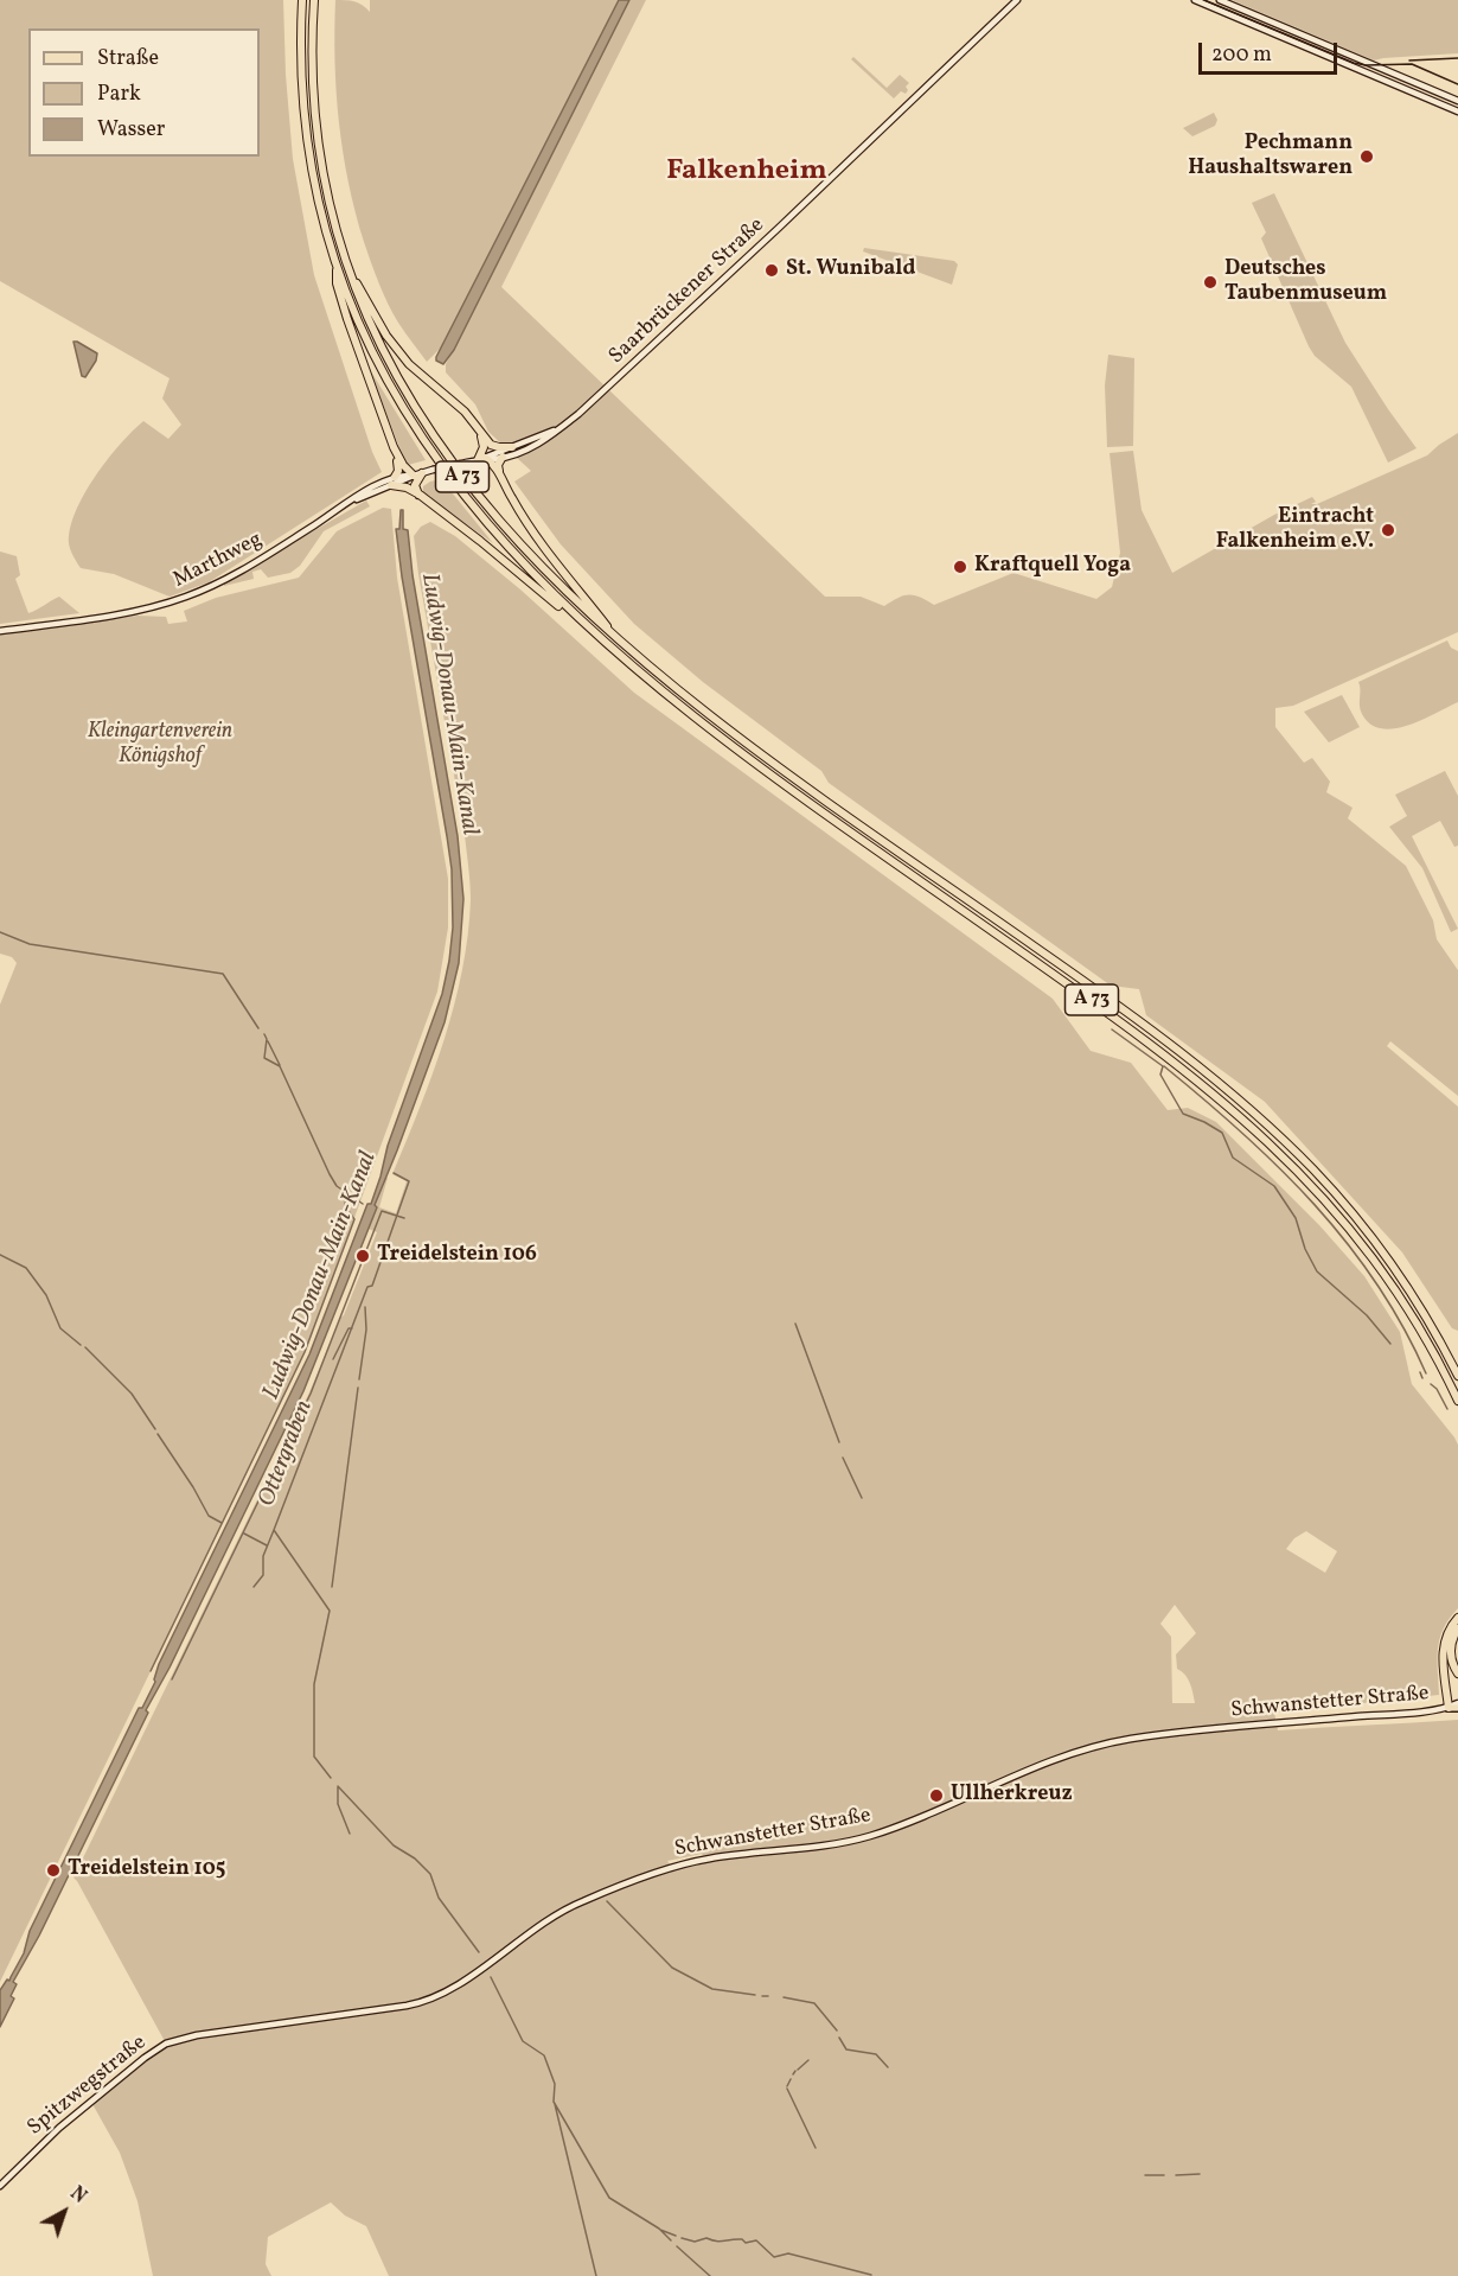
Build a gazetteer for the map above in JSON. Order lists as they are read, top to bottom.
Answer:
{
  "streets": {
    "highway": ["A 73"],
    "main road": [
      "Saarbrückener Straße",
      "Marthweg",
      "Schwanstetter Straße",
      "Spitzwegstraße"
    ]
  },
  "crossings": [
    ["Saarbrückener Straße", "A 73"],
    ["Saarbrückener Straße", "Marthweg"],
    ["A 73", "Marthweg"],
    ["Schwanstetter Straße", "Spitzwegstraße"]
  ],
  "districts": ["Falkenheim"],
  "water": ["Ludwig-Donau-Main-Kanal", "Ottergraben"],
  "parks": ["Kleingartenverein Königshof"],
  "places": [
    "Pechmann Haushaltswaren",
    "St. Wunibald",
    "Deutsches Taubenmuseum",
    "Eintracht Falkenheim e.V.",
    "Kraftquell Yoga",
    "Treidelstein 106",
    "Ullherkreuz",
    "Treidelstein 105"
  ],
  "legend": ["Straße", "Park", "Wasser"],
  "scale_bar": "200 m",
  "north": "top right"
}
